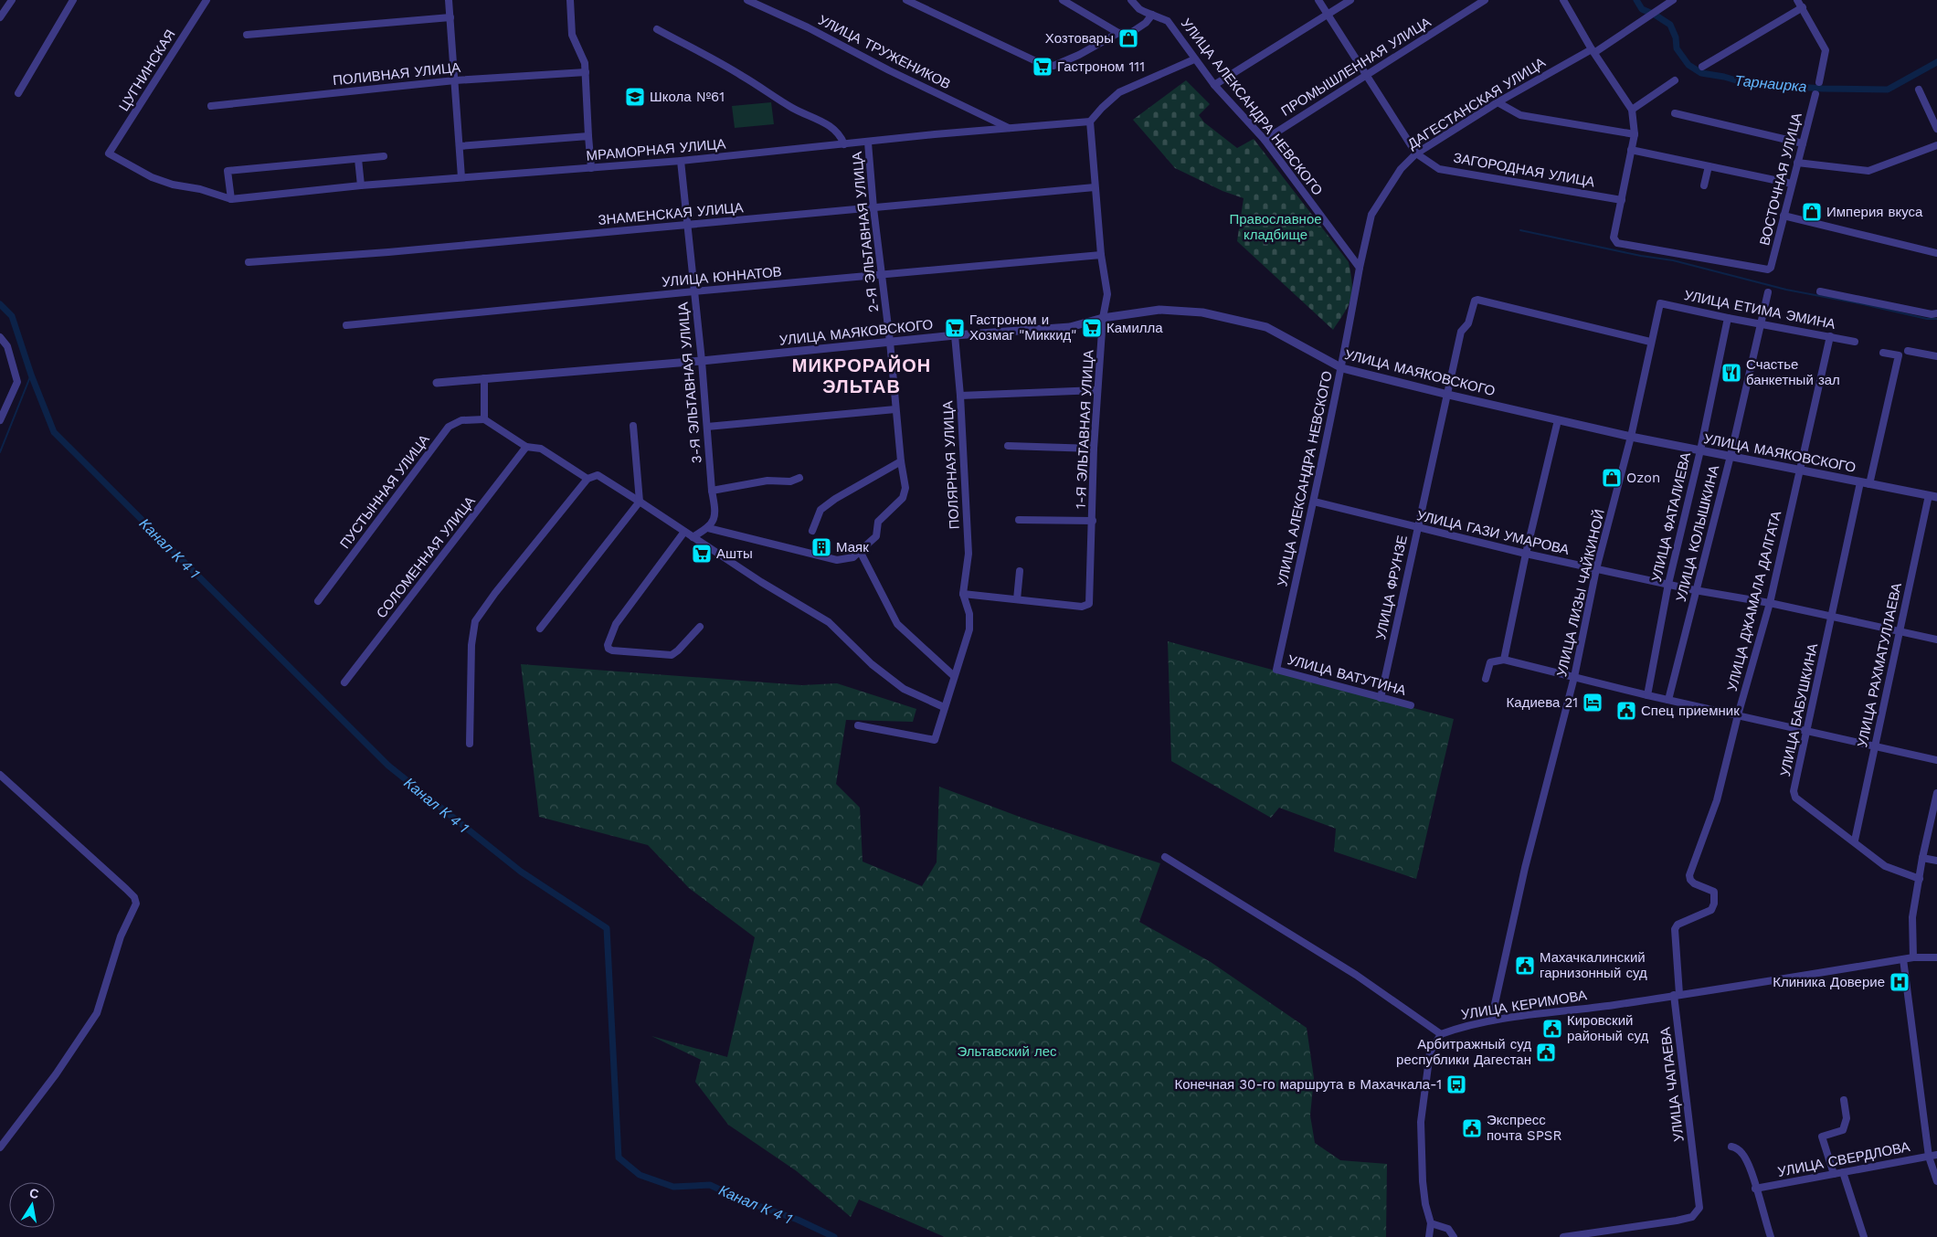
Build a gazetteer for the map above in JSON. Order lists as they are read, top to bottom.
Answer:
{
  "streets": {
    "street": [
      "УЛИЦА ТРУЖЕНИКОВ",
      "ПРОМЫШЛЕННАЯ УЛИЦА",
      "ЦУГНИНСКАЯ",
      "ПОЛИВНАЯ УЛИЦА",
      "ДАГЕСТАНСКАЯ УЛИЦА",
      "УЛИЦА АЛЕКСАНДРА НЕВСКОГО",
      "МРАМОРНАЯ УЛИЦА",
      "ЗАГОРОДНАЯ УЛИЦА",
      "ВОСТОЧНАЯ УЛИЦА",
      "ЗНАМЕНСКАЯ УЛИЦА",
      "2-Я ЭЛЬТАВНАЯ УЛИЦА",
      "УЛИЦА ЮННАТОВ",
      "УЛИЦА ЕТИМА ЭМИНА",
      "УЛИЦА МАЯКОВСКОГО",
      "3-Я ЭЛЬТАВНАЯ УЛИЦА",
      "1-Я ЭЛЬТАВНАЯ УЛИЦА",
      "ПОЛЯРНАЯ УЛИЦА",
      "ПУСТЫННАЯ УЛИЦА",
      "УЛИЦА ФАТАЛИЕВА",
      "УЛИЦА ГАЗИ УМАРОВА",
      "УЛИЦА КОЛЫШКИНА",
      "СОЛОМЕННАЯ УЛИЦА",
      "УЛИЦА ФРУНЗЕ",
      "УЛИЦА ЛИЗЫ ЧАЙКИНОЙ",
      "УЛИЦА ДЖАМАЛА ДАЛГАТА",
      "УЛИЦА РАХМАТУЛЛАЕВА",
      "УЛИЦА ВАТУТИНА",
      "УЛИЦА БАБУШКИНА",
      "УЛИЦА КЕРИМОВА",
      "УЛИЦА ЧАПАЕВА",
      "УЛИЦА СВЕРДЛОВА"
    ]
  },
  "crossings": [
    ["УЛИЦА ТРУЖЕНИКОВ", "МРАМОРНАЯ УЛИЦА"],
    ["ПРОМЫШЛЕННАЯ УЛИЦА", "УЛИЦА АЛЕКСАНДРА НЕВСКОГО"],
    ["ПРОМЫШЛЕННАЯ УЛИЦА", "ЗАГОРОДНАЯ УЛИЦА"],
    ["ЦУГНИНСКАЯ", "МРАМОРНАЯ УЛИЦА"],
    ["ДАГЕСТАНСКАЯ УЛИЦА", "УЛИЦА АЛЕКСАНДРА НЕВСКОГО"],
    ["ДАГЕСТАНСКАЯ УЛИЦА", "ЗАГОРОДНАЯ УЛИЦА"],
    ["УЛИЦА АЛЕКСАНДРА НЕВСКОГО", "УЛИЦА МАЯКОВСКОГО"],
    ["УЛИЦА АЛЕКСАНДРА НЕВСКОГО", "УЛИЦА ГАЗИ УМАРОВА"],
    ["УЛИЦА АЛЕКСАНДРА НЕВСКОГО", "УЛИЦА ВАТУТИНА"],
    ["МРАМОРНАЯ УЛИЦА", "2-Я ЭЛЬТАВНАЯ УЛИЦА"],
    ["МРАМОРНАЯ УЛИЦА", "3-Я ЭЛЬТАВНАЯ УЛИЦА"],
    ["МРАМОРНАЯ УЛИЦА", "1-Я ЭЛЬТАВНАЯ УЛИЦА"],
    ["ЗАГОРОДНАЯ УЛИЦА", "ВОСТОЧНАЯ УЛИЦА"],
    ["ЗНАМЕНСКАЯ УЛИЦА", "2-Я ЭЛЬТАВНАЯ УЛИЦА"],
    ["ЗНАМЕНСКАЯ УЛИЦА", "3-Я ЭЛЬТАВНАЯ УЛИЦА"],
    ["ЗНАМЕНСКАЯ УЛИЦА", "1-Я ЭЛЬТАВНАЯ УЛИЦА"],
    ["2-Я ЭЛЬТАВНАЯ УЛИЦА", "УЛИЦА ЮННАТОВ"],
    ["2-Я ЭЛЬТАВНАЯ УЛИЦА", "УЛИЦА МАЯКОВСКОГО"],
    ["УЛИЦА ЮННАТОВ", "3-Я ЭЛЬТАВНАЯ УЛИЦА"],
    ["УЛИЦА ЮННАТОВ", "1-Я ЭЛЬТАВНАЯ УЛИЦА"],
    ["УЛИЦА ЕТИМА ЭМИНА", "УЛИЦА ФАТАЛИЕВА"],
    ["УЛИЦА ЕТИМА ЭМИНА", "УЛИЦА КОЛЫШКИНА"],
    ["УЛИЦА ЕТИМА ЭМИНА", "УЛИЦА ЛИЗЫ ЧАЙКИНОЙ"],
    ["УЛИЦА ЕТИМА ЭМИНА", "УЛИЦА ДЖАМАЛА ДАЛГАТА"],
    ["УЛИЦА МАЯКОВСКОГО", "3-Я ЭЛЬТАВНАЯ УЛИЦА"],
    ["УЛИЦА МАЯКОВСКОГО", "1-Я ЭЛЬТАВНАЯ УЛИЦА"],
    ["УЛИЦА МАЯКОВСКОГО", "ПОЛЯРНАЯ УЛИЦА"],
    ["УЛИЦА МАЯКОВСКОГО", "УЛИЦА ФАТАЛИЕВА"],
    ["УЛИЦА МАЯКОВСКОГО", "УЛИЦА КОЛЫШКИНА"],
    ["УЛИЦА МАЯКОВСКОГО", "УЛИЦА ФРУНЗЕ"],
    ["УЛИЦА МАЯКОВСКОГО", "УЛИЦА ЛИЗЫ ЧАЙКИНОЙ"],
    ["УЛИЦА МАЯКОВСКОГО", "УЛИЦА ДЖАМАЛА ДАЛГАТА"],
    ["УЛИЦА МАЯКОВСКОГО", "УЛИЦА РАХМАТУЛЛАЕВА"],
    ["УЛИЦА МАЯКОВСКОГО", "УЛИЦА БАБУШКИНА"],
    ["УЛИЦА ФАТАЛИЕВА", "УЛИЦА ГАЗИ УМАРОВА"],
    ["УЛИЦА ГАЗИ УМАРОВА", "УЛИЦА КОЛЫШКИНА"],
    ["УЛИЦА ГАЗИ УМАРОВА", "УЛИЦА ФРУНЗЕ"],
    ["УЛИЦА ГАЗИ УМАРОВА", "УЛИЦА ЛИЗЫ ЧАЙКИНОЙ"],
    ["УЛИЦА ГАЗИ УМАРОВА", "УЛИЦА ДЖАМАЛА ДАЛГАТА"],
    ["УЛИЦА ГАЗИ УМАРОВА", "УЛИЦА РАХМАТУЛЛАЕВА"],
    ["УЛИЦА ГАЗИ УМАРОВА", "УЛИЦА БАБУШКИНА"],
    ["УЛИЦА ФРУНЗЕ", "УЛИЦА ЛИЗЫ ЧАЙКИНОЙ"],
    ["УЛИЦА ФРУНЗЕ", "УЛИЦА ВАТУТИНА"],
    ["УЛИЦА ЛИЗЫ ЧАЙКИНОЙ", "УЛИЦА КЕРИМОВА"],
    ["УЛИЦА ДЖАМАЛА ДАЛГАТА", "УЛИЦА КЕРИМОВА"],
    ["УЛИЦА ДЖАМАЛА ДАЛГАТА", "УЛИЦА ЧАПАЕВА"],
    ["УЛИЦА РАХМАТУЛЛАЕВА", "УЛИЦА БАБУШКИНА"],
    ["УЛИЦА КЕРИМОВА", "УЛИЦА ЧАПАЕВА"]
  ],
  "districts": ["МИКРОРАЙОН ЭЛЬТАВ"],
  "water": ["Тарнаирка", "Канал К 4 1"],
  "parks": ["Православное кладбище", "Эльтавский лес"],
  "places": {
    "shop": ["Хозтовары", "Империя вкуса", "Ozon"],
    "supermarket": [
      "Гастроном 111",
      "Гастроном и Хозмаг \"Миккид\"",
      "Камилла",
      "Ашты"
    ],
    "school or university": ["Школа №61"],
    "restaurant": ["Счастье банкетный зал"],
    "building": ["Маяк"],
    "hotel": ["Кадиева 21"],
    "public building": [
      "Спец приемник",
      "Махачкалинский гарнизонный суд",
      "Кировский районый суд",
      "Арбитражный суд республики Дагестан",
      "Экспресс почта SPSR"
    ],
    "hospital": ["Клиника Доверие"],
    "bus stop": ["Конечная 30-го маршрута в Махачкала-1"]
  },
  "north": "top"
}
